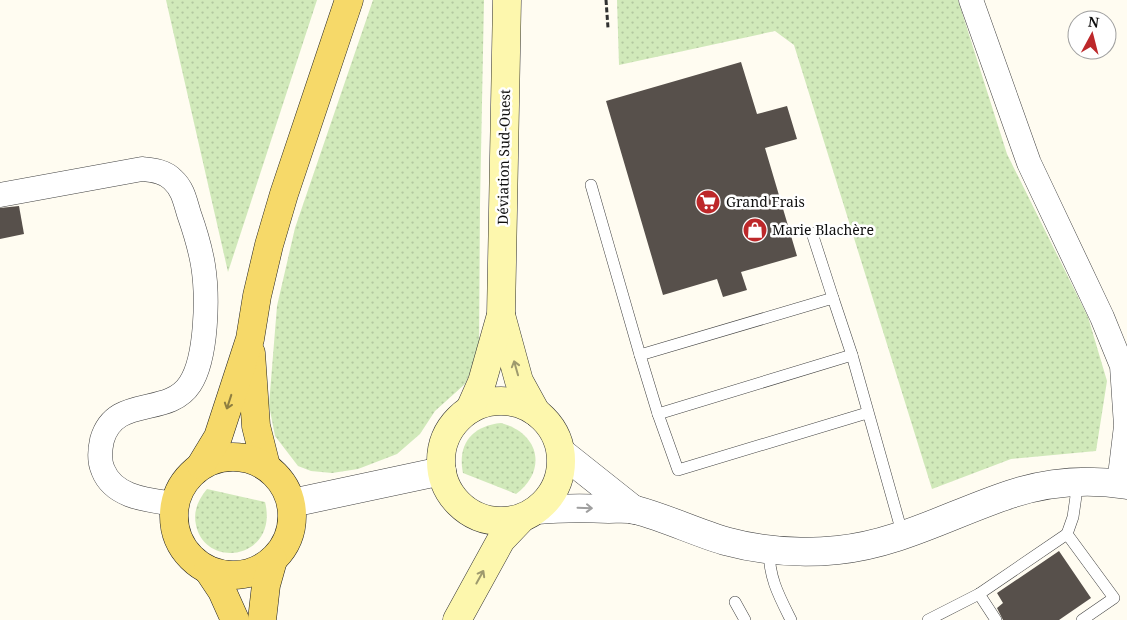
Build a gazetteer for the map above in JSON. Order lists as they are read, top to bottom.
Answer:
{
  "streets": {
    "main road": ["Déviation Sud-Ouest"]
  },
  "places": {
    "supermarket": ["Grand Frais"],
    "shop": ["Marie Blachère"]
  },
  "north": "top"
}
